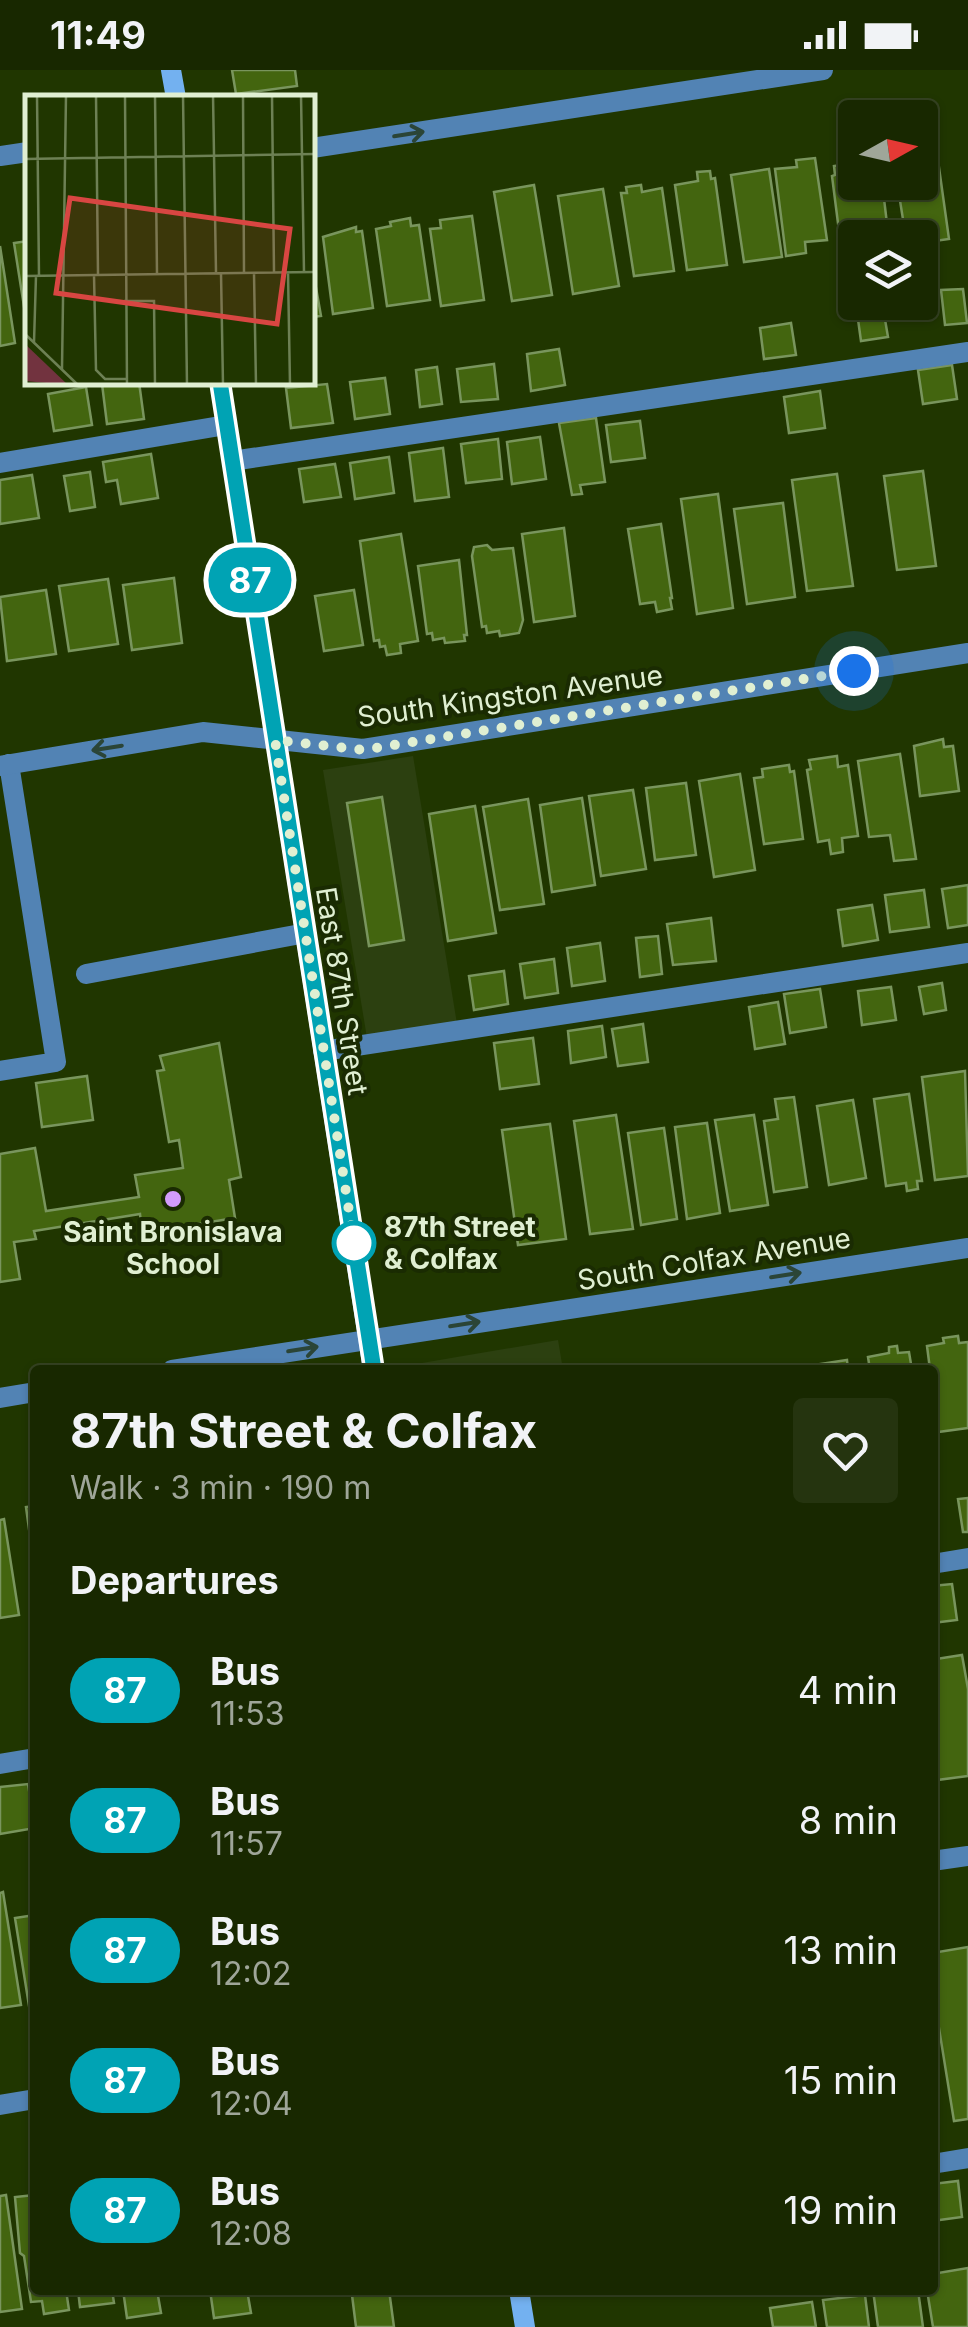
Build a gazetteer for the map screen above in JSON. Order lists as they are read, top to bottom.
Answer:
{
  "streets": {
    "main road": ["East 87th Street"],
    "street": ["South Kingston Avenue", "South Colfax Avenue"]
  },
  "crossings": [
    ["South Kingston Avenue", "East 87th Street"],
    ["East 87th Street", "South Colfax Avenue"]
  ],
  "one_way": ["South Colfax Avenue"],
  "places": ["Saint Bronislava School", "87th Street & Colfax"],
  "lines": ["bus line 87"],
  "north": "right",
  "page": {
    "status": "11:49",
    "on_map": "87",
    "heading": [
      ["87th Street & Colfax", "Walk · 3 min · 190 m"],
      "Departures"
    ],
    "list": [
      {
        "mark": "87",
        "name": "Bus",
        "note": "11:53",
        "value": "4 min"
      },
      {
        "mark": "87",
        "name": "Bus",
        "note": "11:57",
        "value": "8 min"
      },
      {
        "mark": "87",
        "name": "Bus",
        "note": "12:02",
        "value": "13 min"
      },
      {
        "mark": "87",
        "name": "Bus",
        "note": "12:04",
        "value": "15 min"
      },
      {
        "mark": "87",
        "name": "Bus",
        "note": "12:08",
        "value": "19 min"
      }
    ]
  }
}
